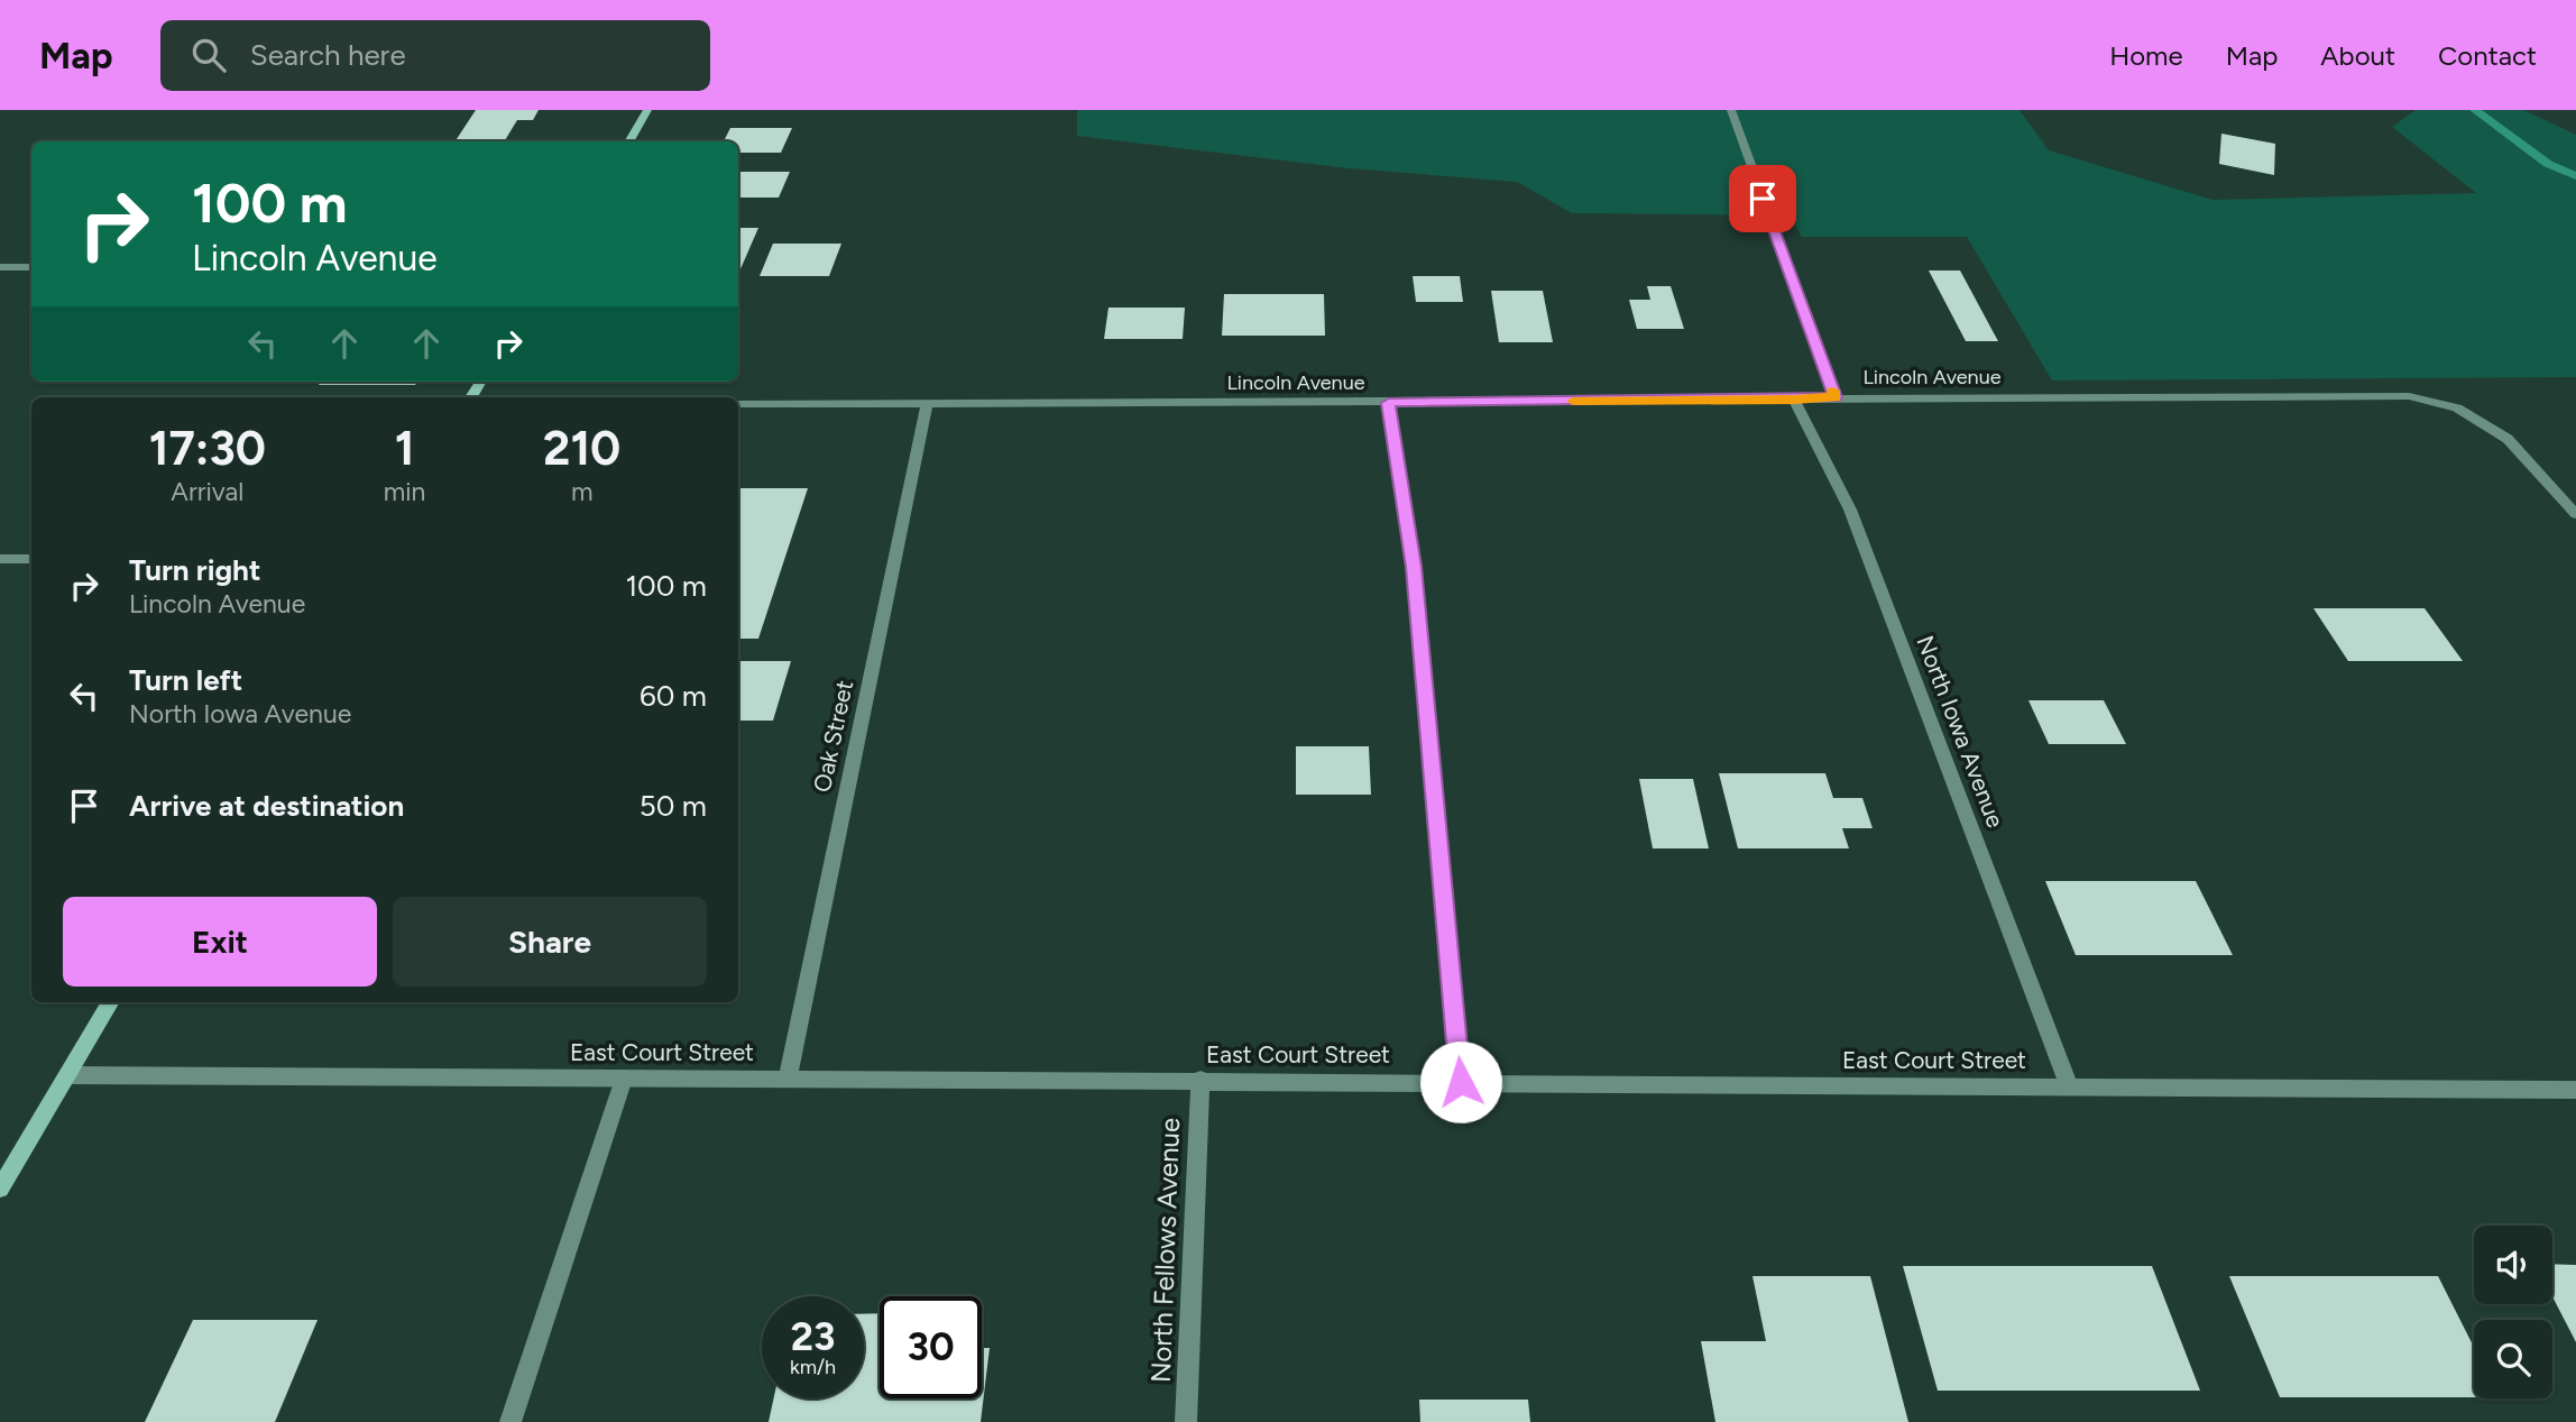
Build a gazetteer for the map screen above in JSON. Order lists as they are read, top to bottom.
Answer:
{
  "streets": {
    "street": [
      "Lincoln Avenue",
      "North Iowa Avenue",
      "Oak Street",
      "East Court Street",
      "North Fellows Avenue"
    ]
  },
  "crossings": [
    ["Lincoln Avenue", "North Iowa Avenue"],
    ["Lincoln Avenue", "Oak Street"],
    ["North Iowa Avenue", "East Court Street"],
    ["Oak Street", "East Court Street"],
    ["East Court Street", "North Fellows Avenue"]
  ],
  "page": {
    "header": "Map",
    "search": "Search here",
    "nav": [
      "Home",
      "Map",
      "About",
      "Contact"
    ],
    "turn": ["100 m", "Lincoln Avenue"],
    "eta": [
      "17:30",
      "Arrival",
      "1",
      "min",
      "210",
      "m"
    ],
    "list": [
      {
        "name": "Turn right",
        "note": "Lincoln Avenue",
        "value": "100 m"
      },
      {
        "name": "Turn left",
        "note": "North Iowa Avenue",
        "value": "60 m"
      },
      {
        "name": "Arrive at destination",
        "value": "50 m"
      }
    ],
    "buttons": ["Exit", "Share"],
    "speed": "23 km/h",
    "limit": "30"
  }
}
